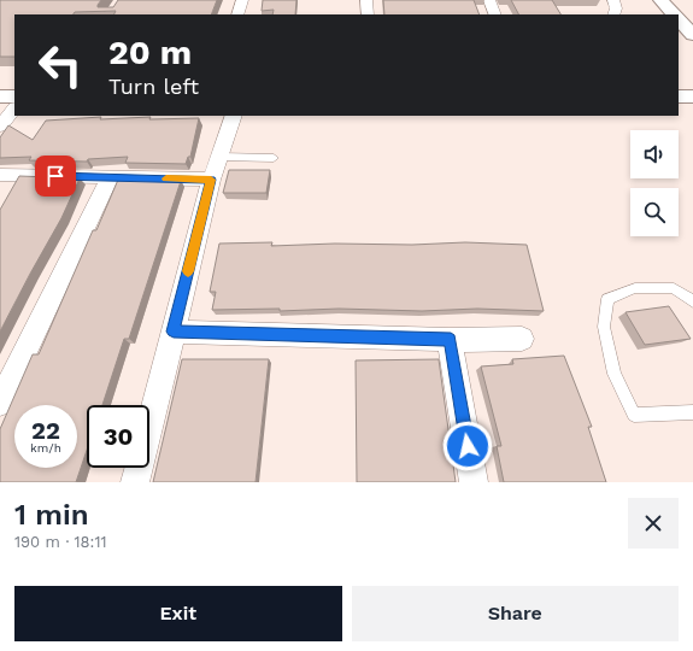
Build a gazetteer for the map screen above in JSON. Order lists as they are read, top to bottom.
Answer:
{
  "page": {
    "turn": ["20 m", "Turn left"],
    "speed": "22 km/h",
    "limit": "30",
    "heading": ["1 min", "190 m · 18:11"],
    "buttons": ["Exit", "Share"]
  }
}
